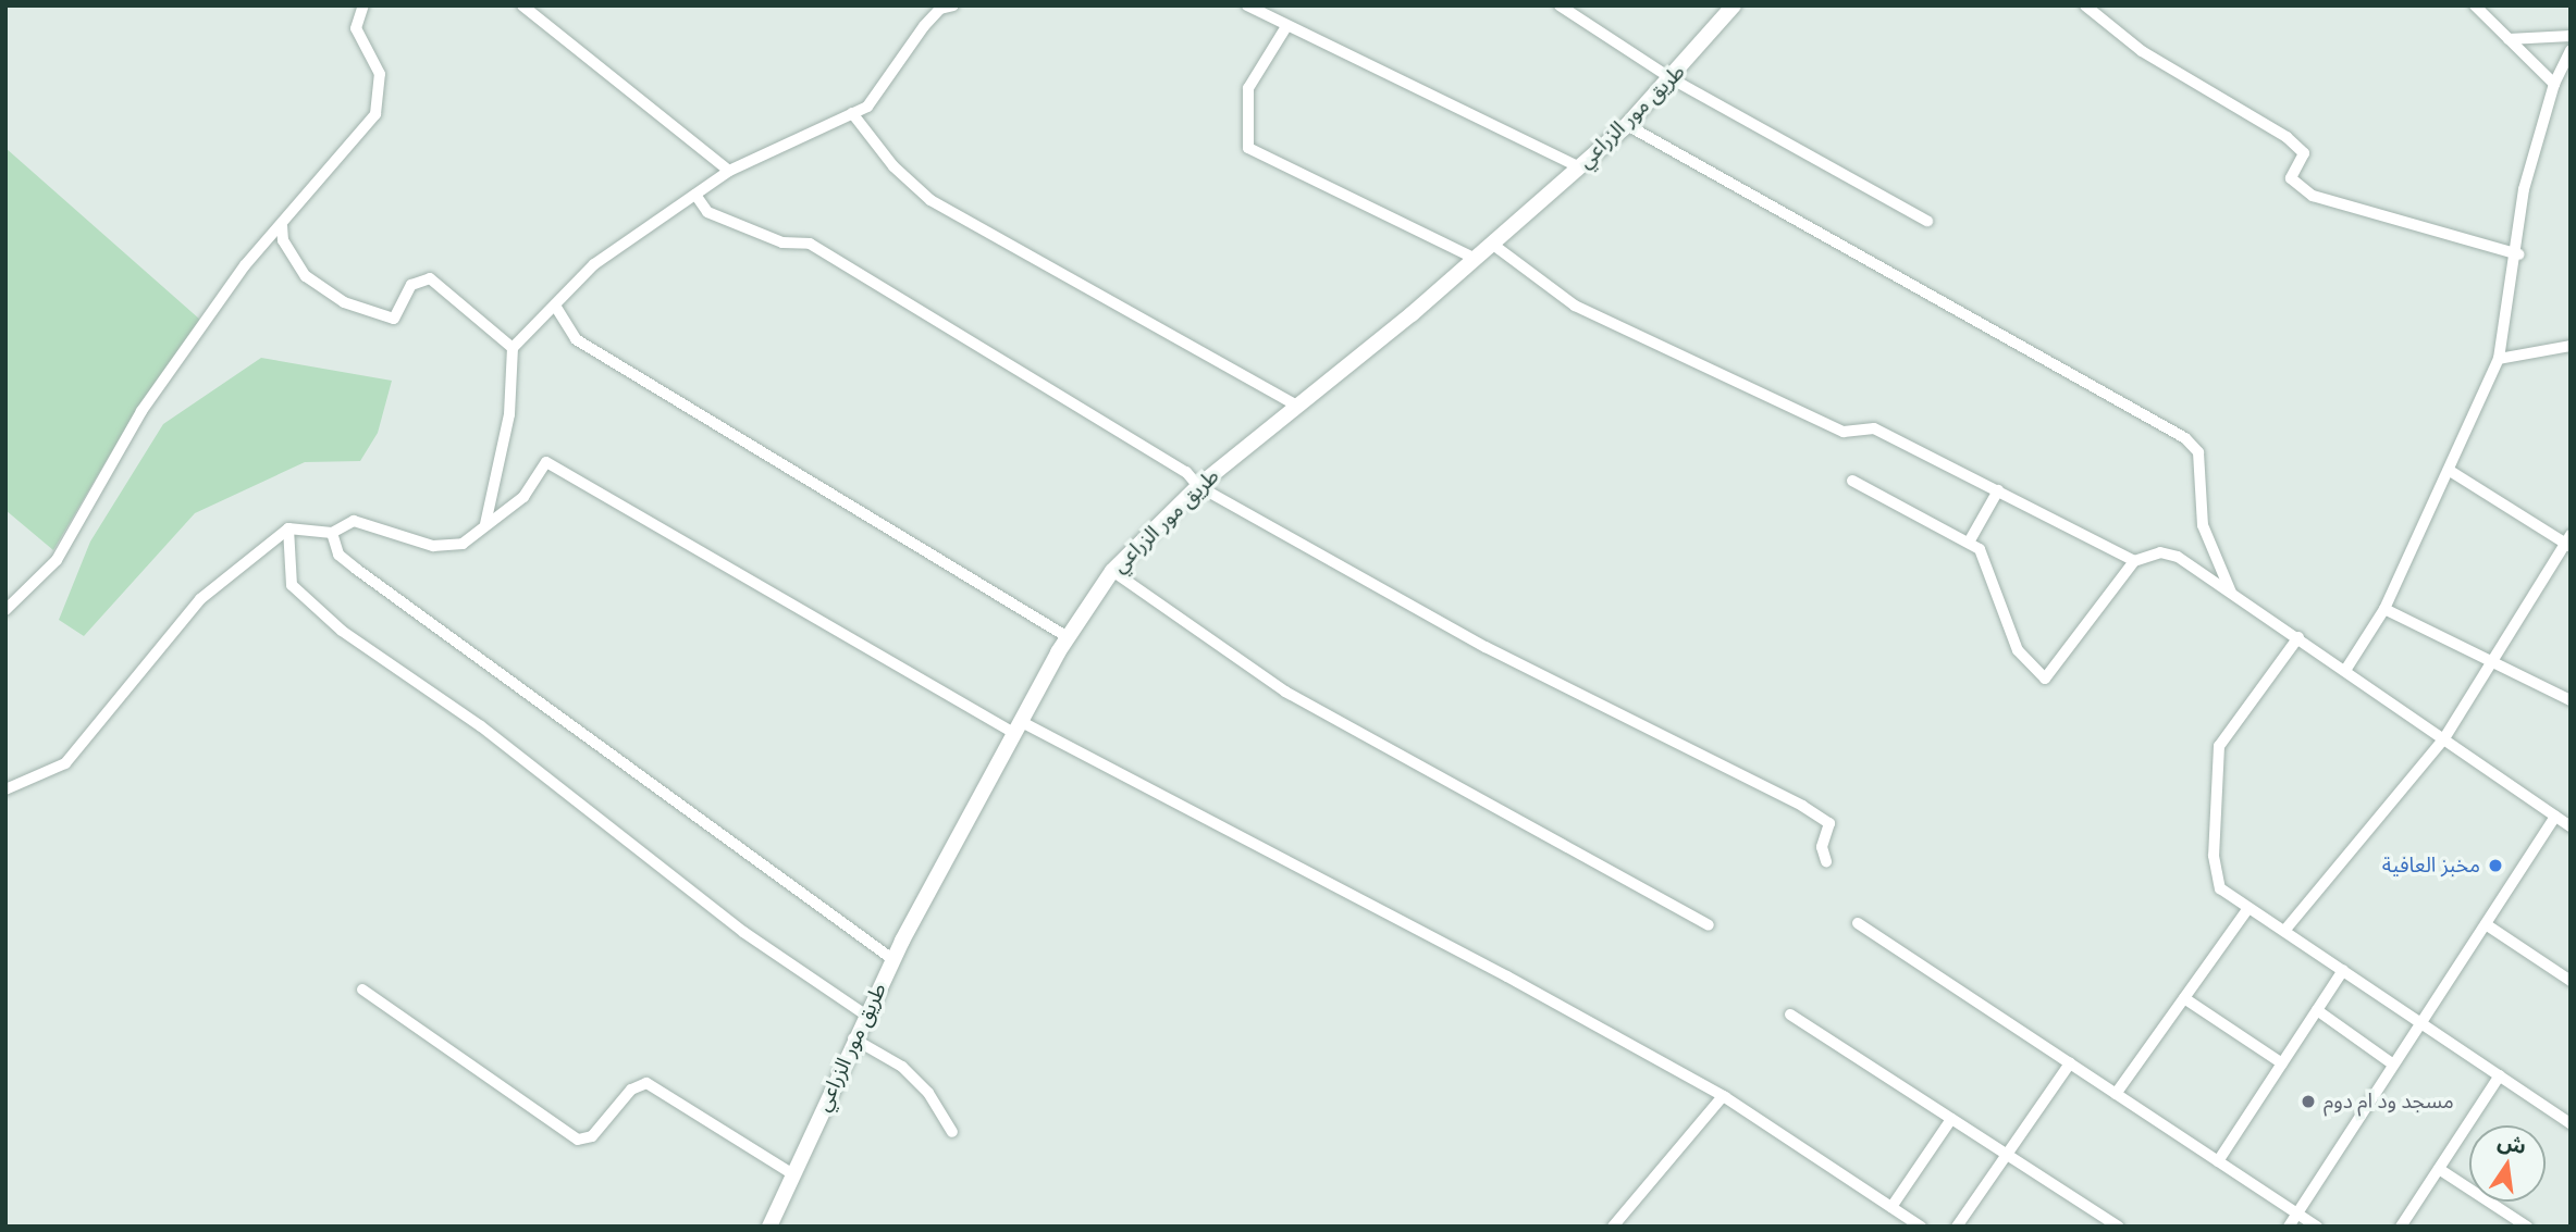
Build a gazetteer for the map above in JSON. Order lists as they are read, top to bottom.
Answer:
{
  "streets": {
    "street": ["طريق مور الزراعي"]
  },
  "places": ["مخبز العافية", "مسجد ود ام دوم"],
  "north": "top"
}
